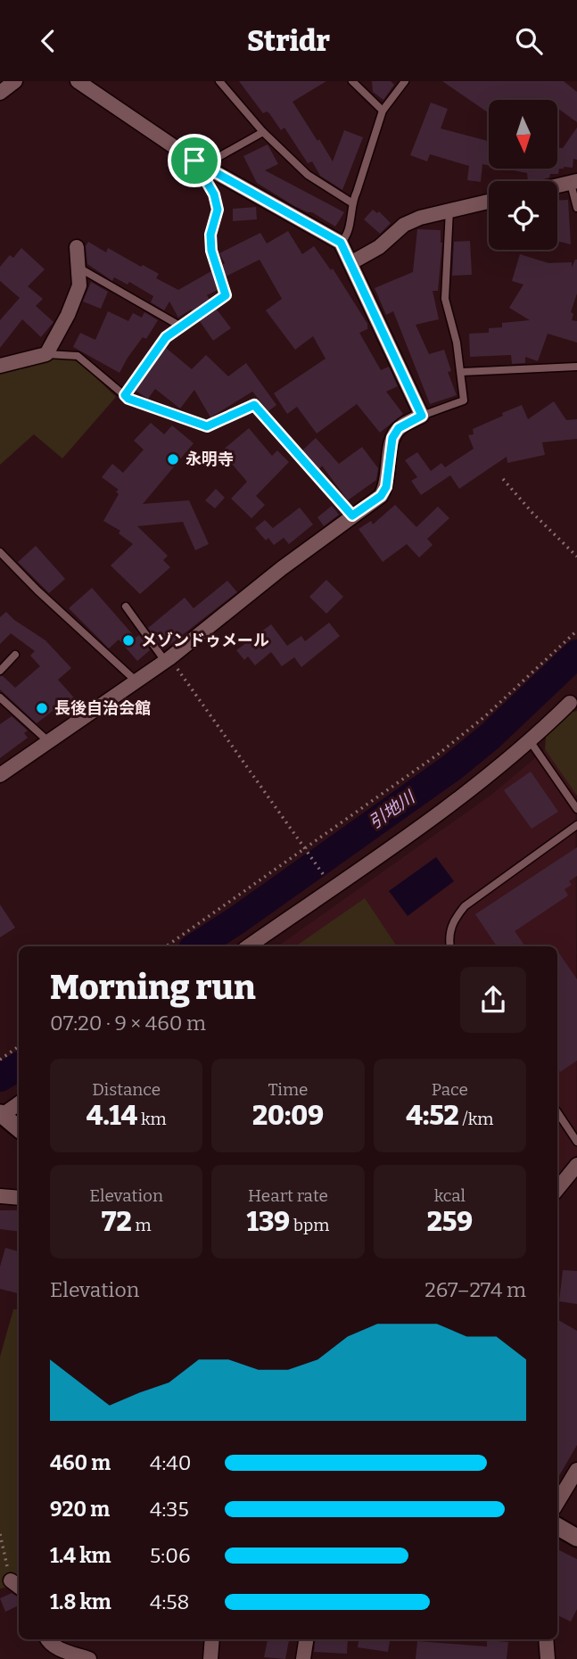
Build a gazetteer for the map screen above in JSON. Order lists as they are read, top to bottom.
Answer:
{
  "water": ["引地川"],
  "places": ["永明寺", "メゾンドゥメール", "長後自治会館"],
  "north": "bottom",
  "page": {
    "header": "Stridr",
    "heading": ["Morning run", "07:20 · 9 × 460 m"],
    "stats": [
      ["Distance", "4.14 km"],
      ["Time", "20:09"],
      ["Pace", "4:52 /km"],
      ["Elevation", "72 m"],
      ["Heart rate", "139 bpm"],
      ["kcal", "259"]
    ],
    "chart": ["Elevation", "267–274 m"],
    "list": [
      {
        "name": "460 m",
        "note": "4:40"
      },
      {
        "name": "920 m",
        "note": "4:35"
      },
      {
        "name": "1.4 km",
        "note": "5:06"
      },
      {
        "name": "1.8 km",
        "note": "4:58"
      }
    ]
  }
}
